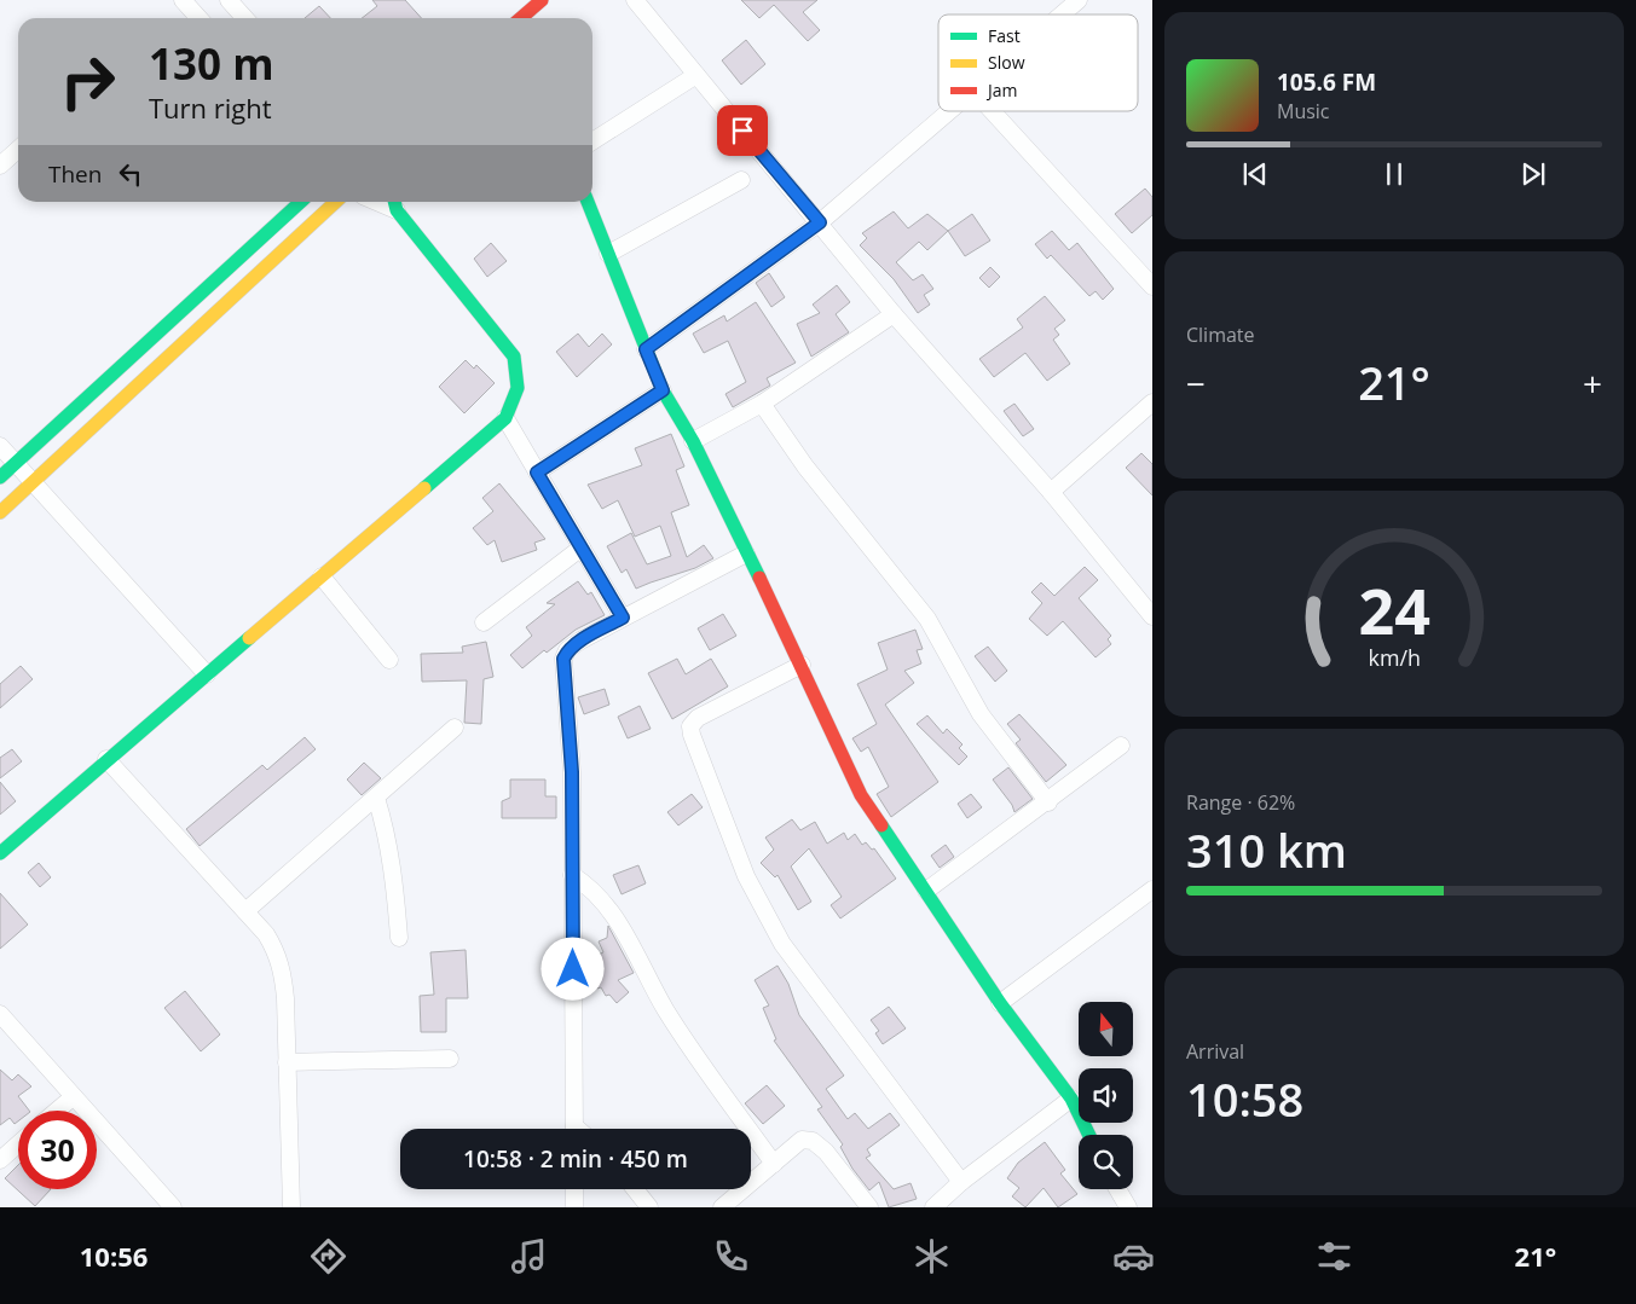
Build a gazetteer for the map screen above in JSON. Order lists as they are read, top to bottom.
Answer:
{
  "legend": ["Fast", "Slow", "Jam"],
  "north": "top",
  "page": {
    "turn": ["130 m", "Turn right"],
    "song": ["105.6 FM", "Music"],
    "then": "Then",
    "tile": [
      "Climate",
      ["Range · 62%", "310 km"],
      ["Arrival", "10:58"]
    ],
    "heat": ["−", "21°", "+"],
    "limit": "30",
    "trip": "10:58 · 2 min · 450 m",
    "tabs": ["10:56", "21°"],
    "gauge": ["24", "km/h"]
  }
}
